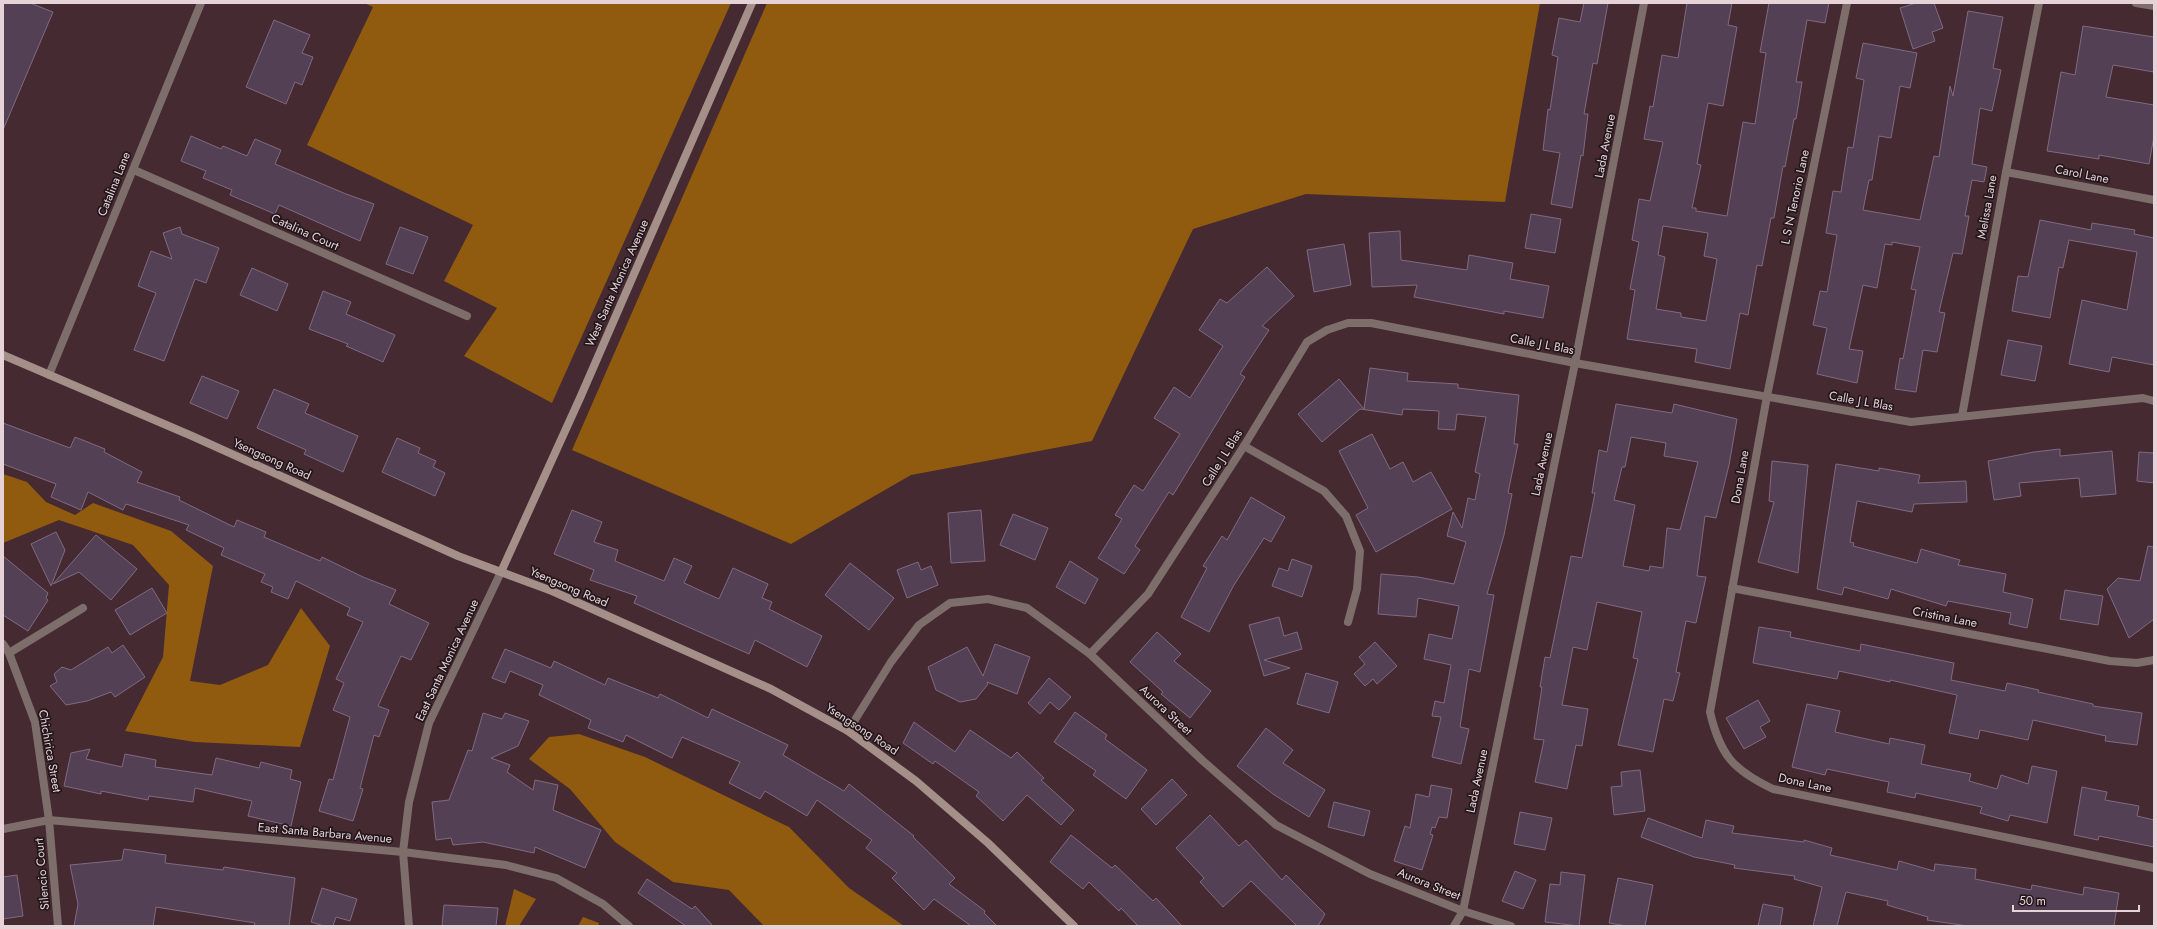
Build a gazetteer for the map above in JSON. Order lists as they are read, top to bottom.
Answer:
{
  "streets": {
    "main road": ["West Santa Monica Avenue", "Ysengsong Road"],
    "street": [
      "Lada Avenue",
      "Carol Lane",
      "Catalina Lane",
      "L S N Tenorio Lane",
      "Melissa Lane",
      "Catalina Court",
      "Calle J L Blas",
      "Dona Lane",
      "Cristina Lane",
      "East Santa Monica Avenue",
      "Aurora Street",
      "Chichirica Street",
      "East Santa Barbara Avenue",
      "Silencio Court"
    ]
  },
  "crossings": [
    ["Lada Avenue", "Calle J L Blas"],
    ["Lada Avenue", "Aurora Street"],
    ["Carol Lane", "Melissa Lane"],
    ["Catalina Lane", "Catalina Court"],
    ["Catalina Lane", "Ysengsong Road"],
    ["L S N Tenorio Lane", "Calle J L Blas"],
    ["L S N Tenorio Lane", "Dona Lane"],
    ["Melissa Lane", "Calle J L Blas"],
    ["West Santa Monica Avenue", "Ysengsong Road"],
    ["West Santa Monica Avenue", "East Santa Monica Avenue"],
    ["Calle J L Blas", "Dona Lane"],
    ["Calle J L Blas", "Aurora Street"],
    ["Ysengsong Road", "East Santa Monica Avenue"],
    ["Ysengsong Road", "Aurora Street"],
    ["Dona Lane", "Cristina Lane"],
    ["East Santa Monica Avenue", "East Santa Barbara Avenue"],
    ["Chichirica Street", "East Santa Barbara Avenue"],
    ["Chichirica Street", "Silencio Court"],
    ["East Santa Barbara Avenue", "Silencio Court"]
  ],
  "scale_bar": "50 m"
}
